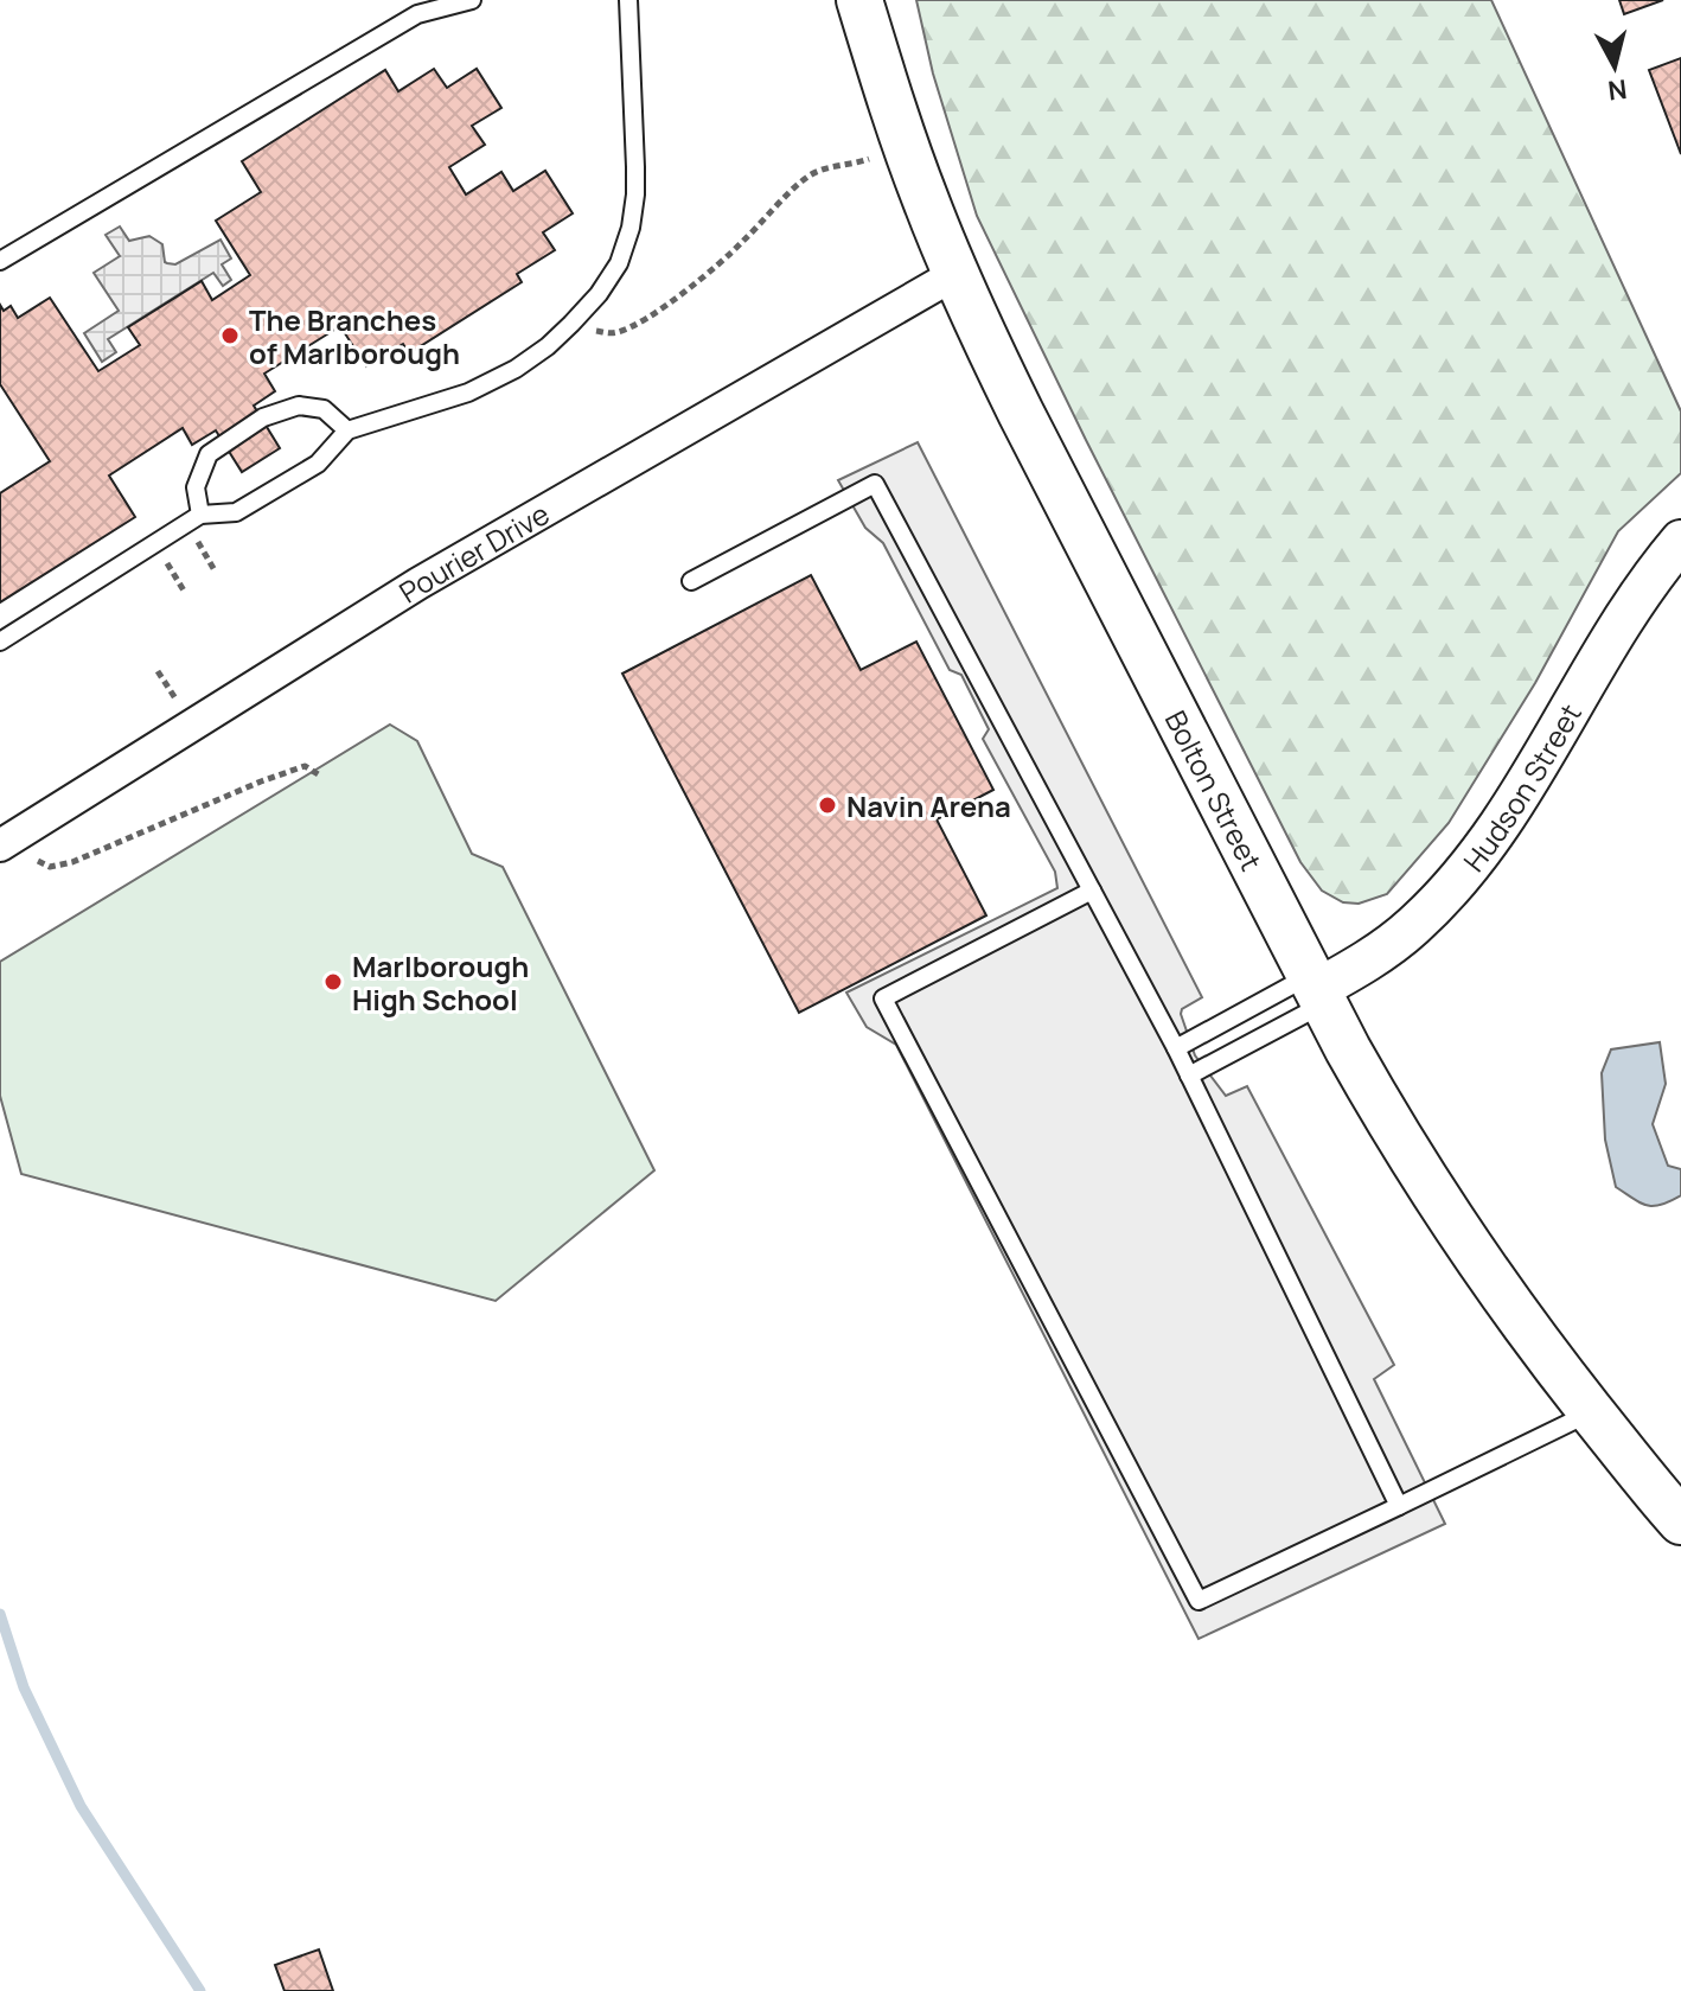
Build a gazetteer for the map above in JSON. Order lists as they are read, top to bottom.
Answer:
{
  "streets": {
    "main road": ["Bolton Street"],
    "street": ["Pourier Drive", "Hudson Street"]
  },
  "crossings": [
    ["Pourier Drive", "Bolton Street"],
    ["Hudson Street", "Bolton Street"]
  ],
  "places": ["The Branches of Marlborough", "Navin Arena", "Marlborough High School"],
  "north": "bottom"
}
